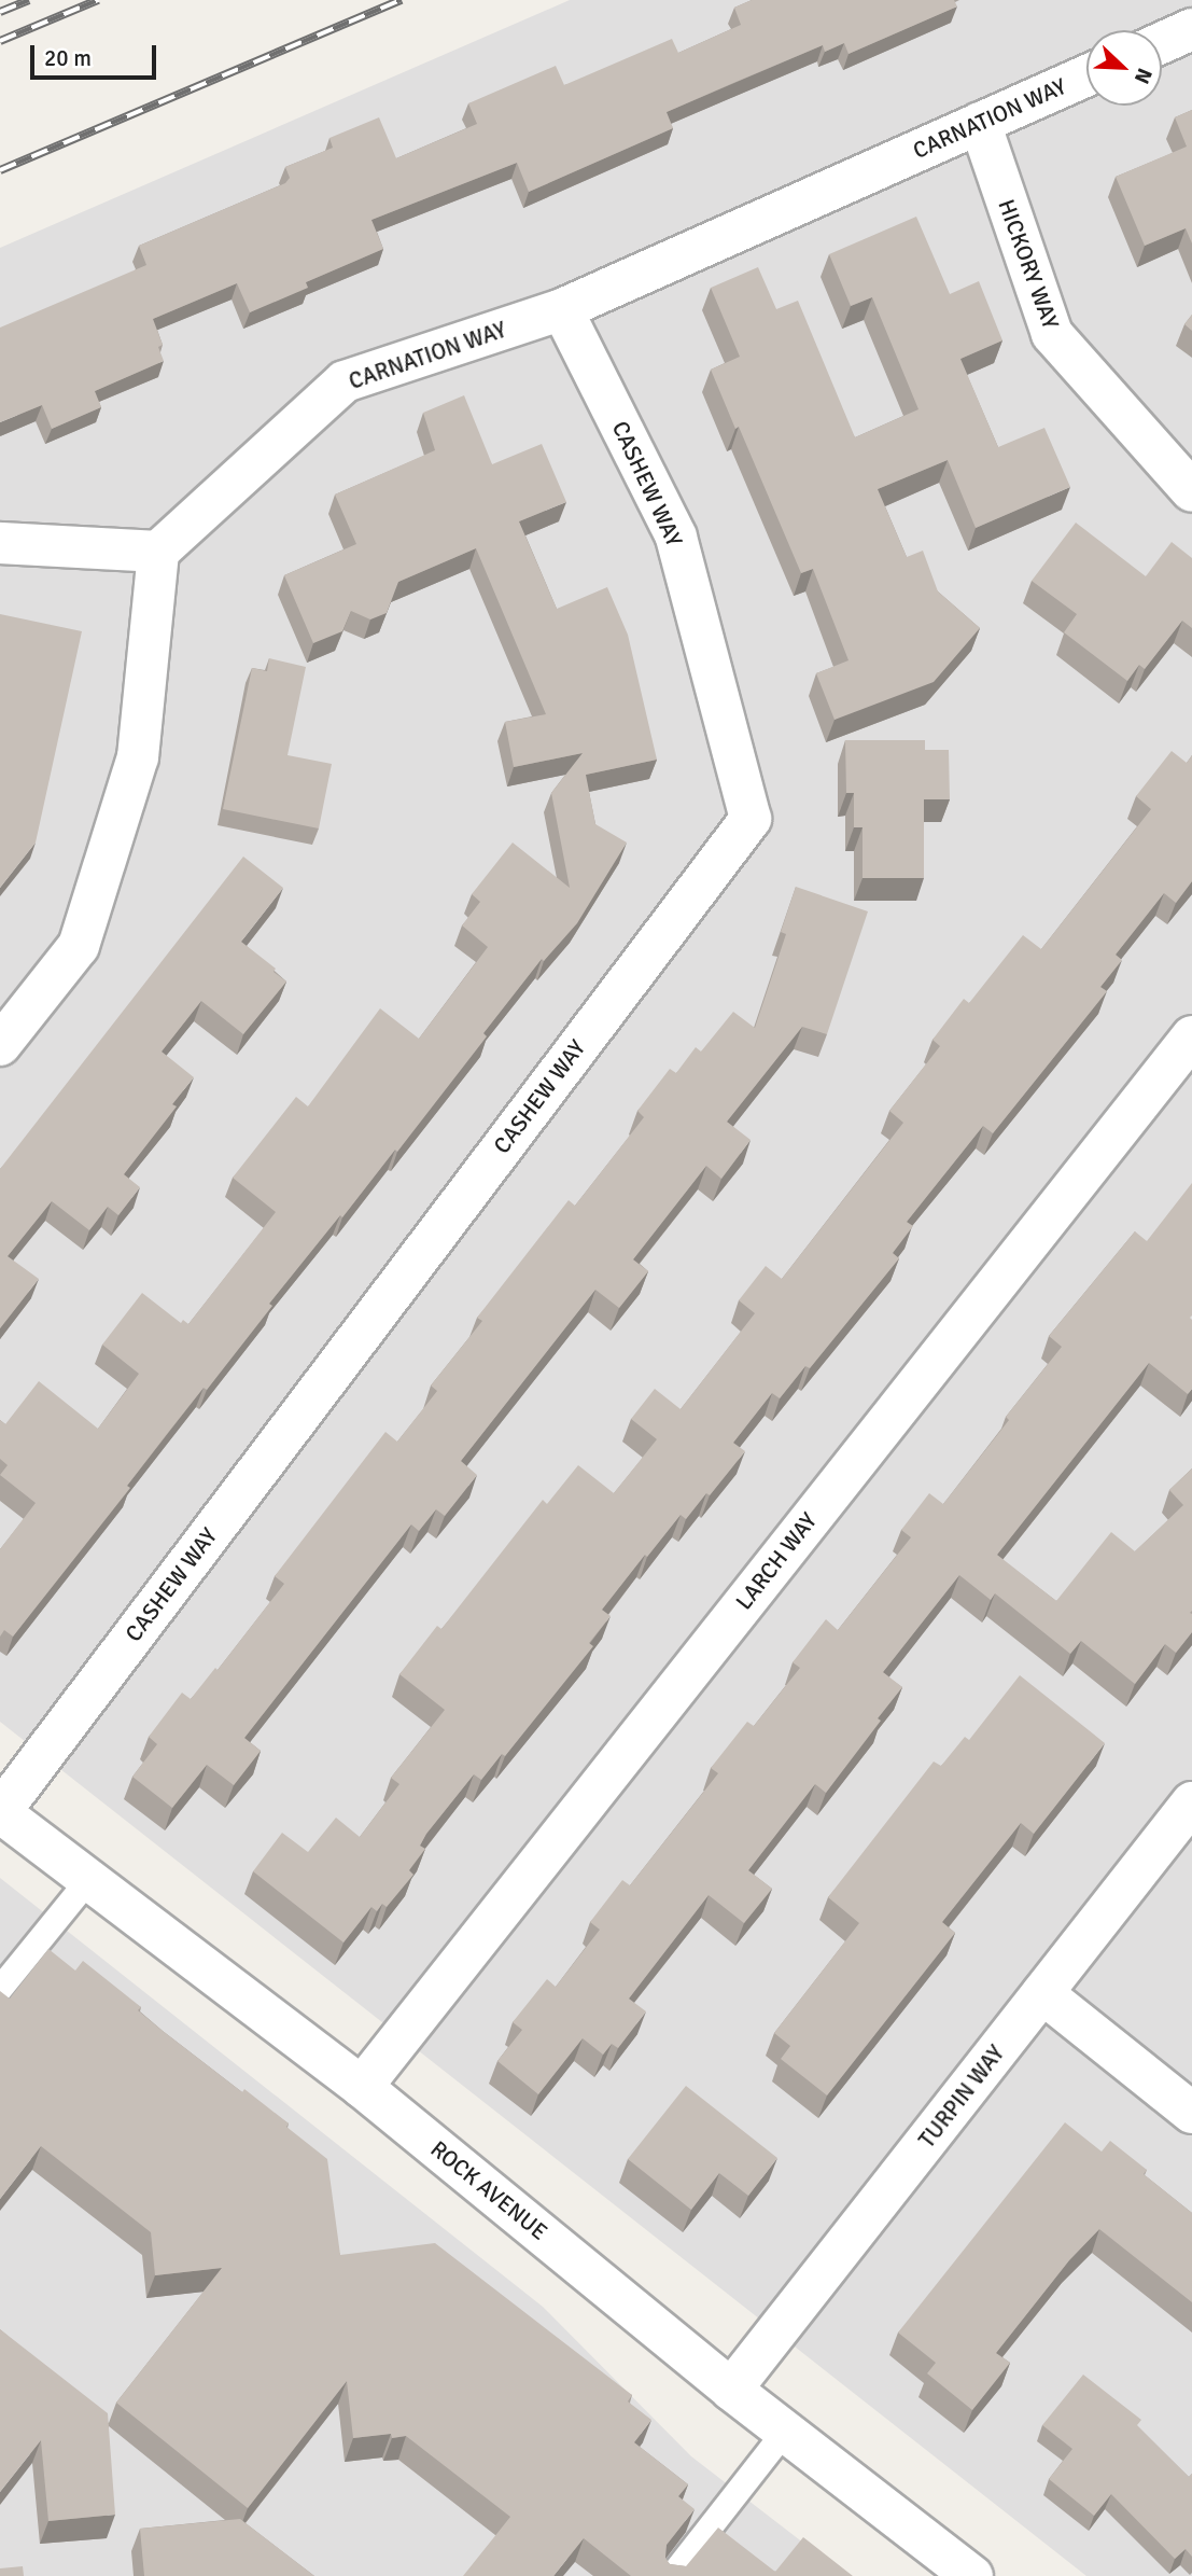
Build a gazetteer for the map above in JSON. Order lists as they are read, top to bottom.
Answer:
{
  "streets": {
    "street": [
      "CARNATION WAY",
      "HICKORY WAY",
      "CASHEW WAY",
      "LARCH WAY",
      "TURPIN WAY",
      "ROCK AVENUE"
    ]
  },
  "crossings": [
    ["CARNATION WAY", "HICKORY WAY"],
    ["CARNATION WAY", "CASHEW WAY"],
    ["CASHEW WAY", "ROCK AVENUE"],
    ["LARCH WAY", "ROCK AVENUE"],
    ["TURPIN WAY", "ROCK AVENUE"]
  ],
  "scale_bar": "20 m",
  "north": "bottom right"
}
